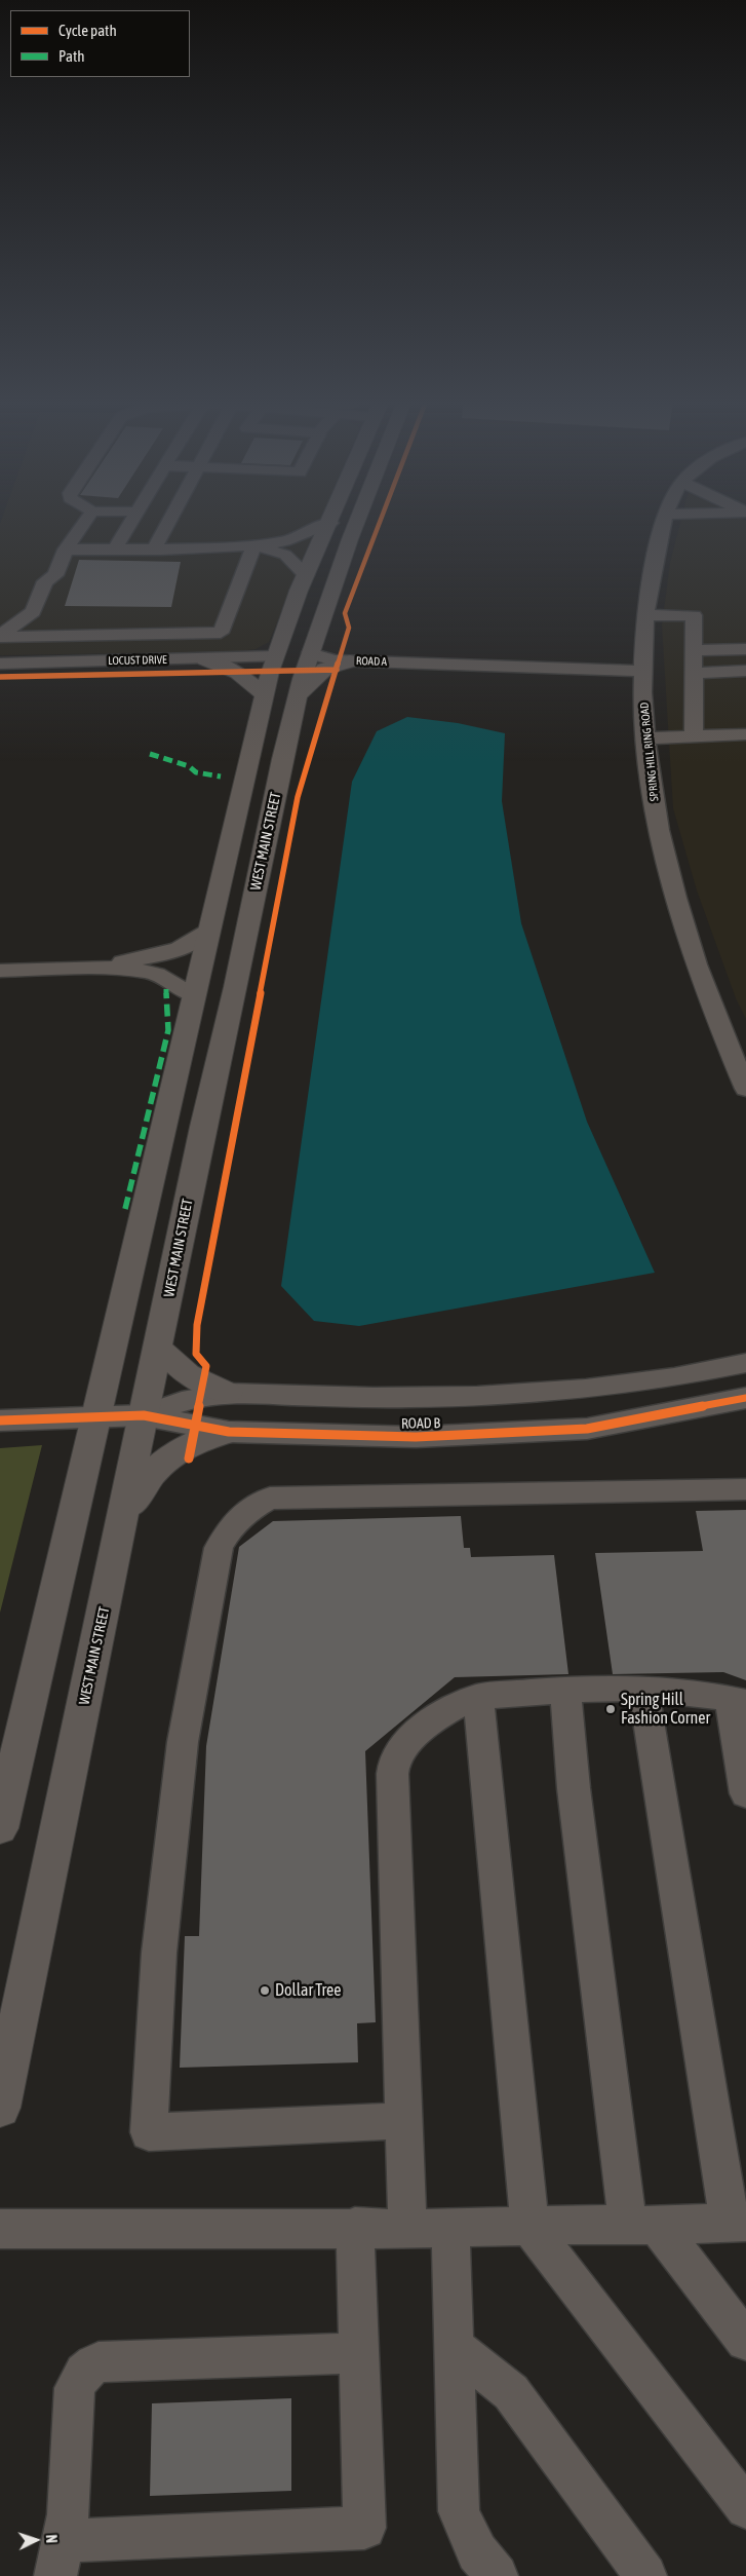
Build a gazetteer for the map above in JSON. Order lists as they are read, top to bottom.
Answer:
{
  "streets": {
    "main road": ["WEST MAIN STREET"],
    "street": [
      "LOCUST DRIVE",
      "ROAD A",
      "SPRING HILL RING ROAD",
      "ROAD B"
    ]
  },
  "crossings": [
    ["ROAD A", "SPRING HILL RING ROAD"],
    ["ROAD A", "WEST MAIN STREET"],
    ["WEST MAIN STREET", "ROAD B"]
  ],
  "places": ["Spring Hill Fashion Corner", "Dollar Tree"],
  "legend": ["Cycle path", "Path"],
  "north": "right"
}
